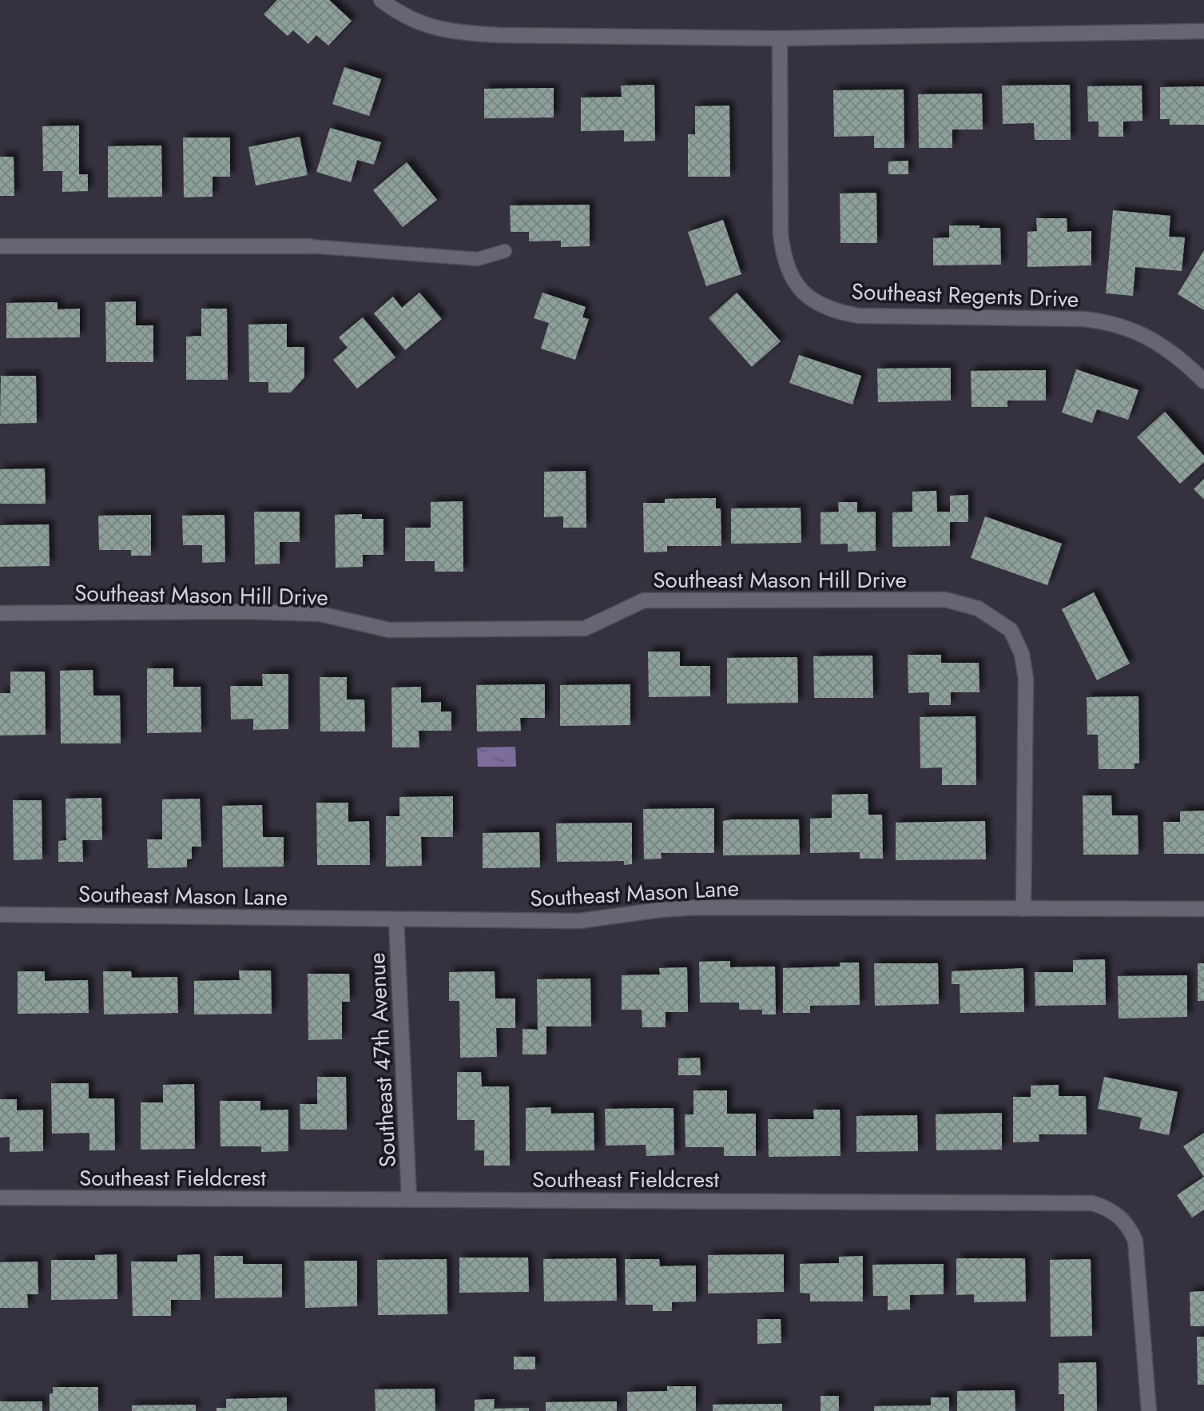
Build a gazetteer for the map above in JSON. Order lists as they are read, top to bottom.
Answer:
{
  "streets": {
    "street": [
      "Southeast Regents Drive",
      "Southeast Mason Hill Drive",
      "Southeast Mason Lane",
      "Southeast 47th Avenue",
      "Southeast Fieldcrest"
    ]
  },
  "crossings": [
    ["Southeast Mason Hill Drive", "Southeast Mason Lane"],
    ["Southeast Mason Lane", "Southeast 47th Avenue"],
    ["Southeast 47th Avenue", "Southeast Fieldcrest"]
  ]
}
